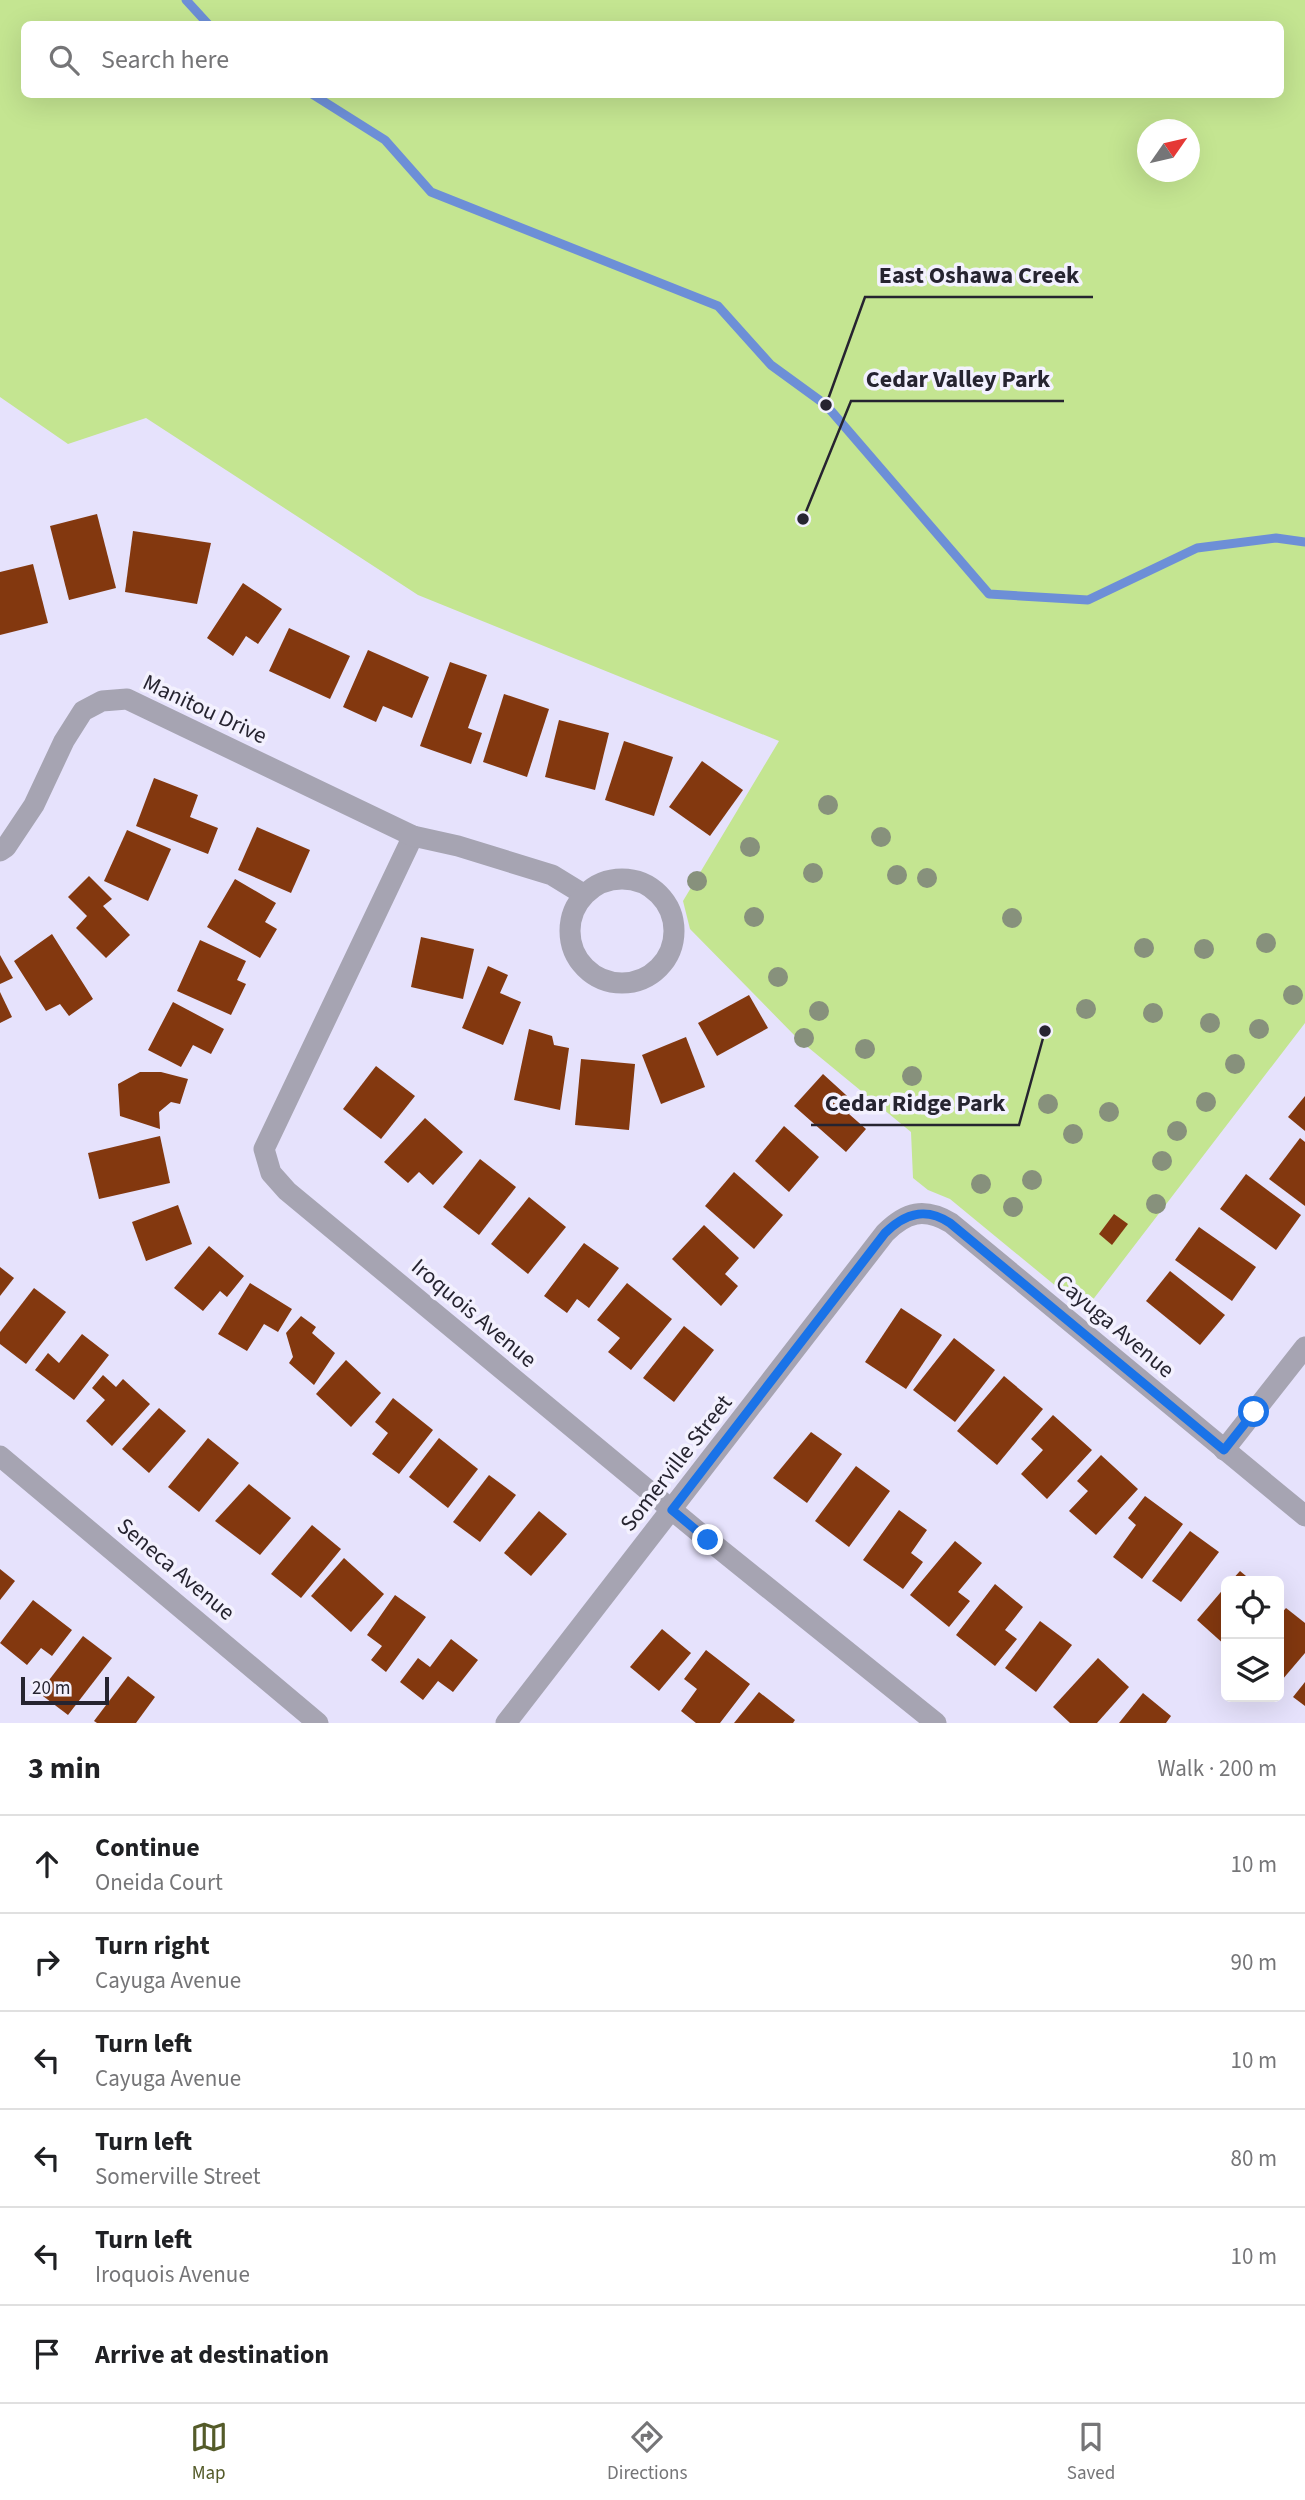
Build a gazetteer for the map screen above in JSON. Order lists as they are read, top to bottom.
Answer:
{
  "streets": {
    "street": [
      "Manitou Drive",
      "Iroquois Avenue",
      "Cayuga Avenue",
      "Somerville Street",
      "Seneca Avenue"
    ]
  },
  "crossings": [
    ["Manitou Drive", "Iroquois Avenue"],
    ["Iroquois Avenue", "Somerville Street"],
    ["Cayuga Avenue", "Somerville Street"]
  ],
  "places": ["East Oshawa Creek", "Cedar Valley Park", "Cedar Ridge Park"],
  "scale_bar": "20 m",
  "north": "top right",
  "page": {
    "search": "Search here",
    "scale": "20 m",
    "heading": ["3 min", "Walk · 200 m"],
    "list": [
      ["Continue", "Oneida Court", "10 m"],
      ["Turn right", "Cayuga Avenue", "90 m"],
      ["Turn left", "Cayuga Avenue", "10 m"],
      ["Turn left", "Somerville Street", "80 m"],
      ["Turn left", "Iroquois Avenue", "10 m"],
      "Arrive at destination"
    ],
    "nav": ["Map", "Directions", "Saved"]
  }
}
